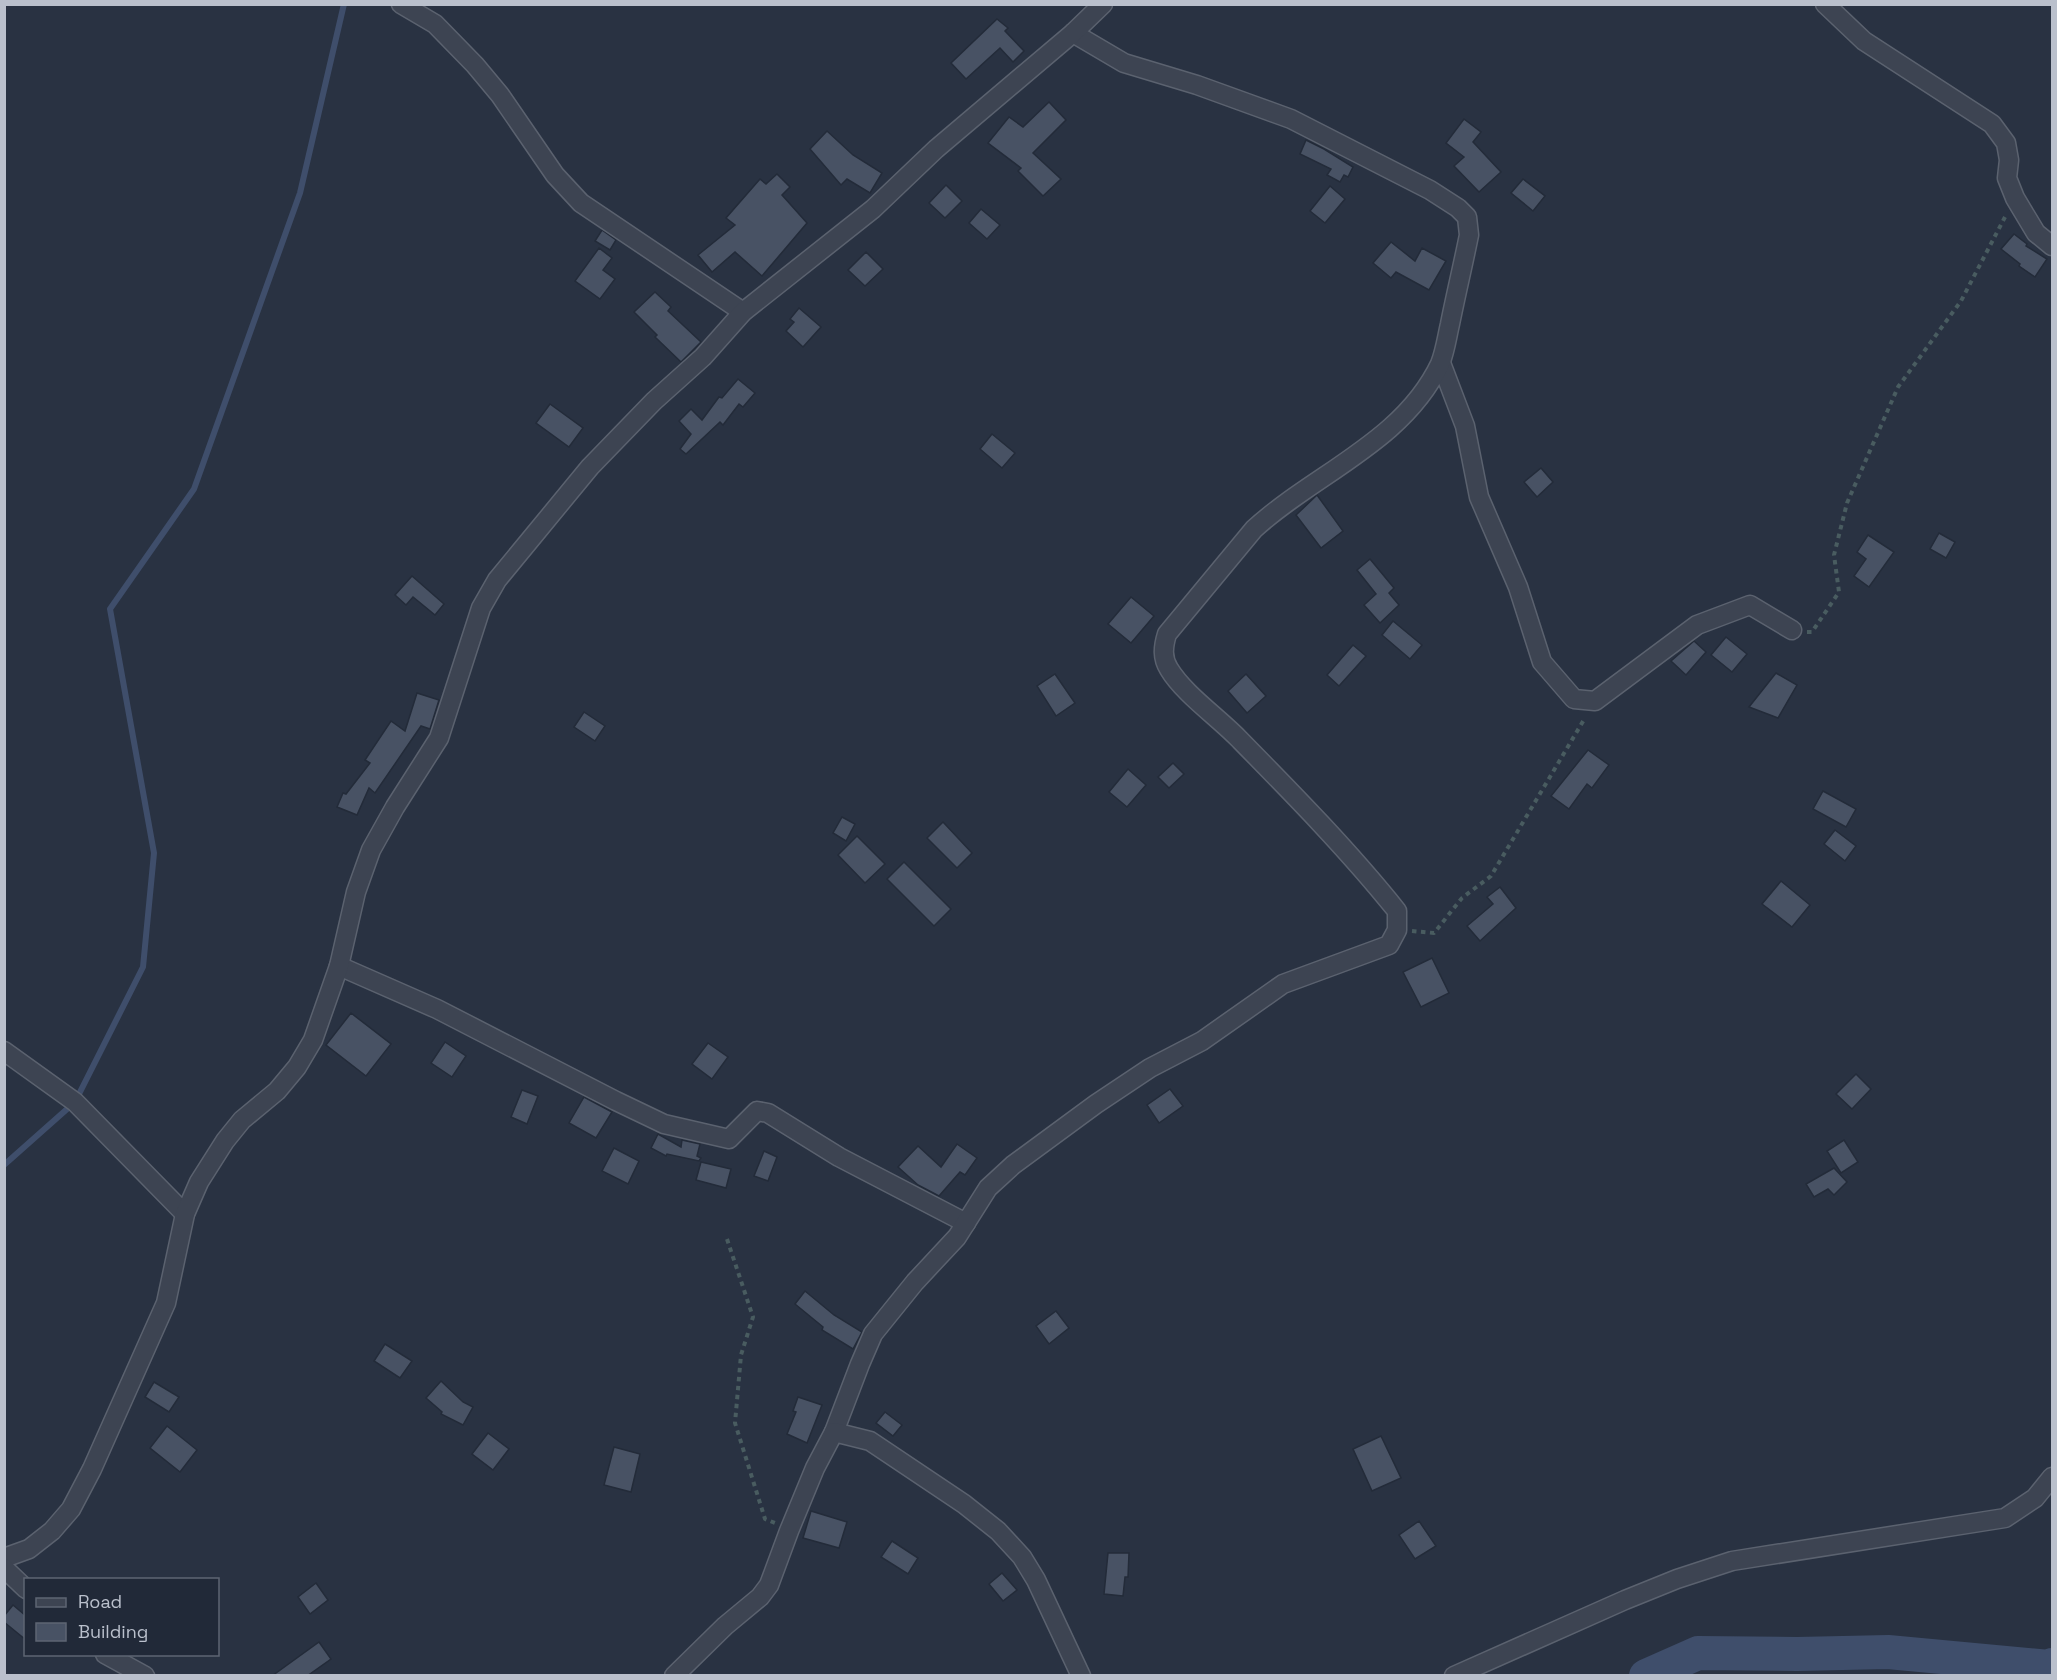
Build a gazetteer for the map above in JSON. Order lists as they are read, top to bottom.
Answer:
{
  "legend": ["Road", "Building"]
}
